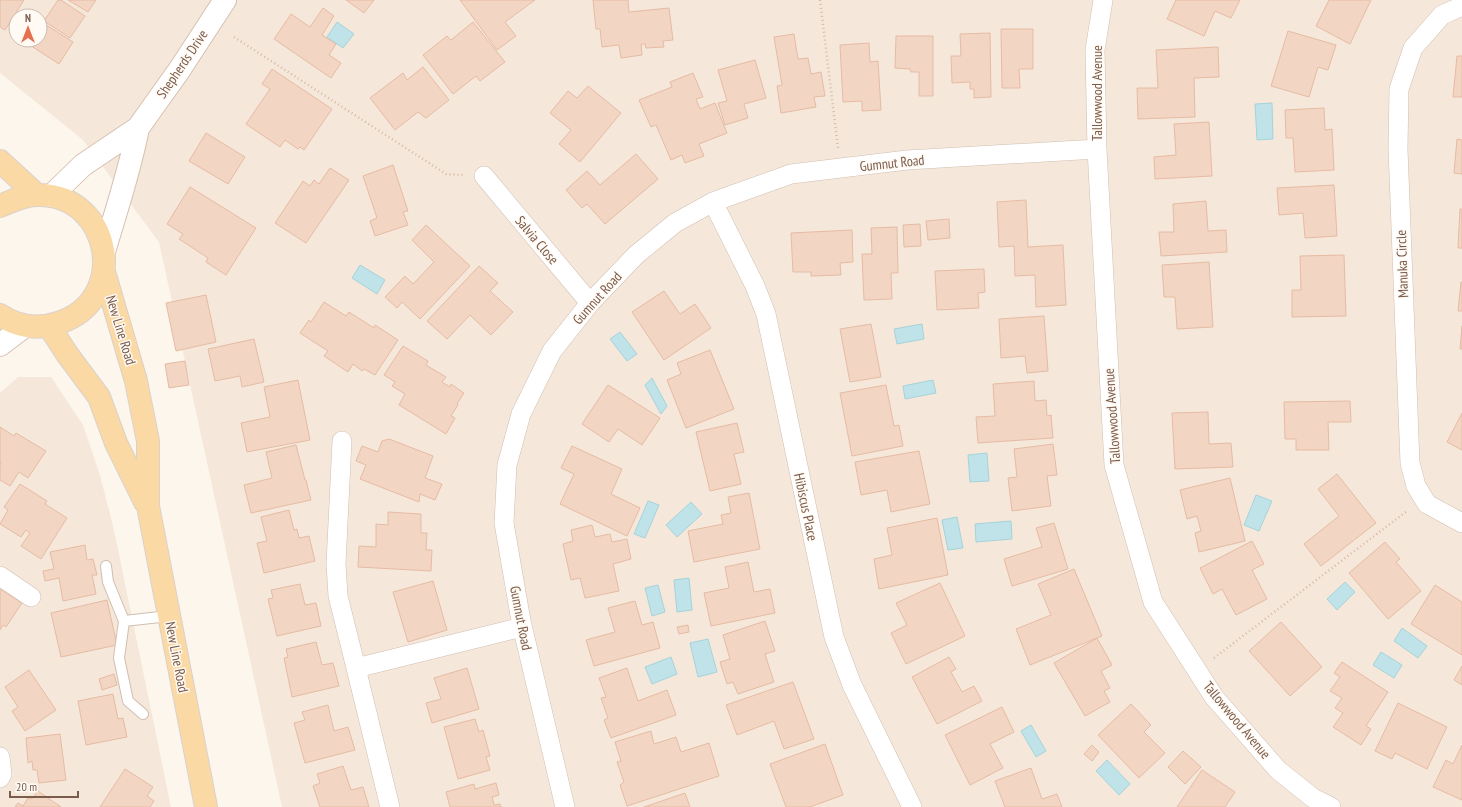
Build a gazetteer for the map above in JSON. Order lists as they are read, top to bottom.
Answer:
{
  "streets": {
    "main road": ["Shepherds Drive", "New Line Road"],
    "street": [
      "Tallowwood Avenue",
      "Gumnut Road",
      "Salvia Close",
      "Manuka Circle",
      "Hibiscus Place"
    ]
  },
  "crossings": [
    ["Shepherds Drive", "New Line Road"],
    ["Tallowwood Avenue", "Gumnut Road"],
    ["Gumnut Road", "Salvia Close"],
    ["Gumnut Road", "Hibiscus Place"]
  ],
  "scale_bar": "20 m",
  "north": "top"
}
